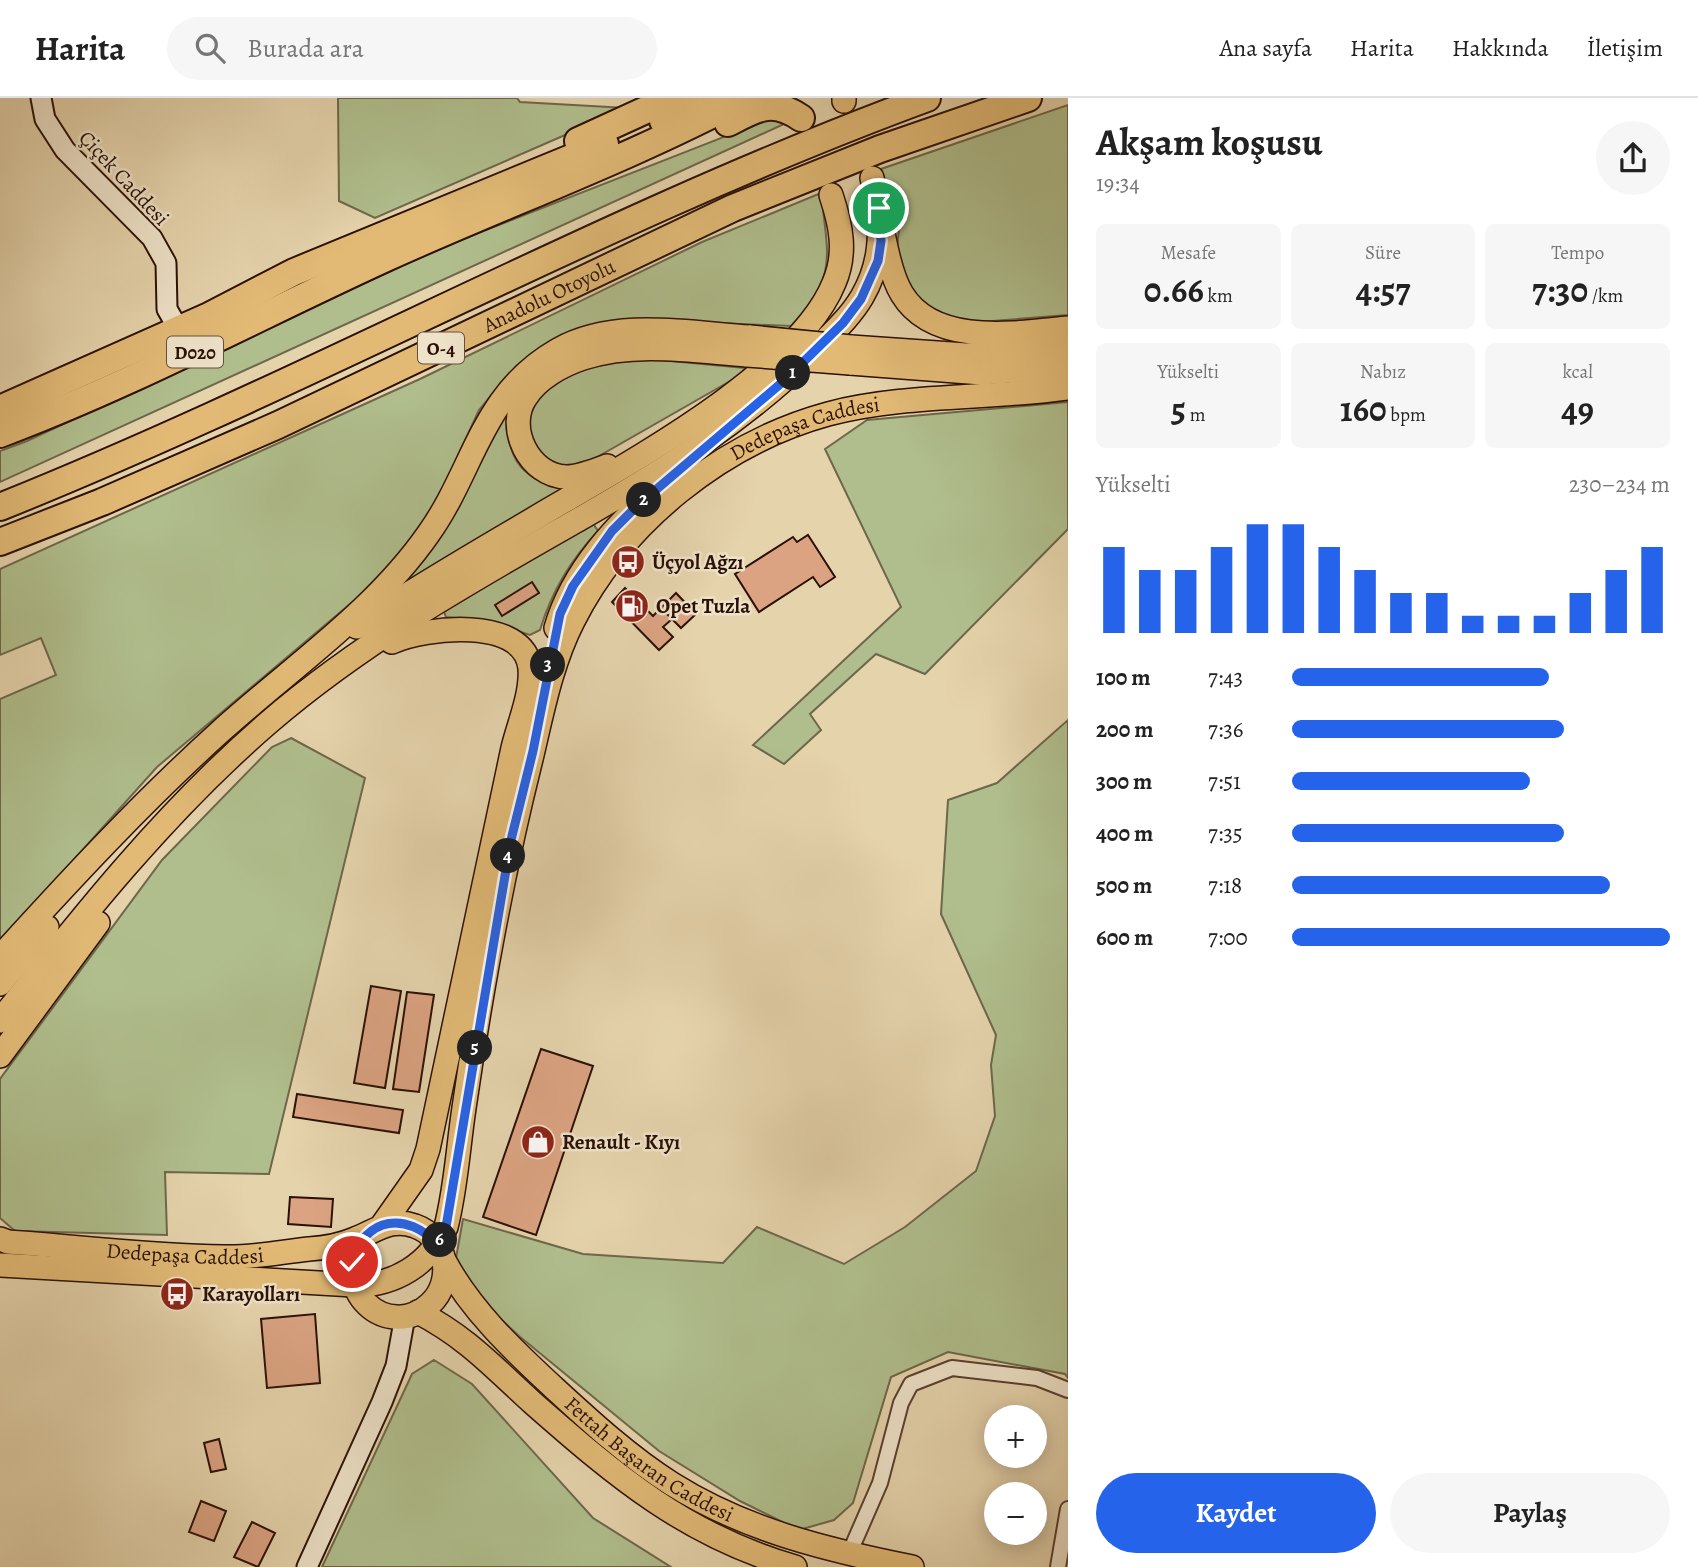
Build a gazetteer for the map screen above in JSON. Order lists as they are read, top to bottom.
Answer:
{
  "streets": {
    "highway": ["Anadolu Otoyolu", "O-4", "D020"],
    "main road": ["Dedepaşa Caddesi", "Fettah Başaran Caddesi"],
    "street": ["Çiçek Caddesi"]
  },
  "crossings": [
    ["Çiçek Caddesi", "D020"],
    ["Dedepaşa Caddesi", "Fettah Başaran Caddesi"]
  ],
  "places": {
    "bus stop": ["Üçyol Ağzı", "Karayolları"],
    "fuel station": ["Opet Tuzla"],
    "shop": ["Renault - Kıyı"]
  },
  "page": {
    "header": "Harita",
    "search": "Burada ara",
    "nav": [
      "Ana sayfa",
      "Harita",
      "Hakkında",
      "İletişim"
    ],
    "heading": ["Akşam koşusu", "19:34"],
    "stats": [
      ["Mesafe", "0.66 km"],
      ["Süre", "4:57"],
      ["Tempo", "7:30 /km"],
      ["Yükselti", "5 m"],
      ["Nabız", "160 bpm"],
      ["kcal", "49"]
    ],
    "pins": [
      "1",
      "2",
      "3",
      "4",
      "5",
      "6"
    ],
    "chart": ["Yükselti", "230–234 m"],
    "list": [
      {
        "name": "100 m",
        "note": "7:43"
      },
      {
        "name": "200 m",
        "note": "7:36"
      },
      {
        "name": "300 m",
        "note": "7:51"
      },
      {
        "name": "400 m",
        "note": "7:35"
      },
      {
        "name": "500 m",
        "note": "7:18"
      },
      {
        "name": "600 m",
        "note": "7:00"
      }
    ],
    "map_buttons": ["+", "−"],
    "buttons": ["Kaydet", "Paylaş"]
  }
}
